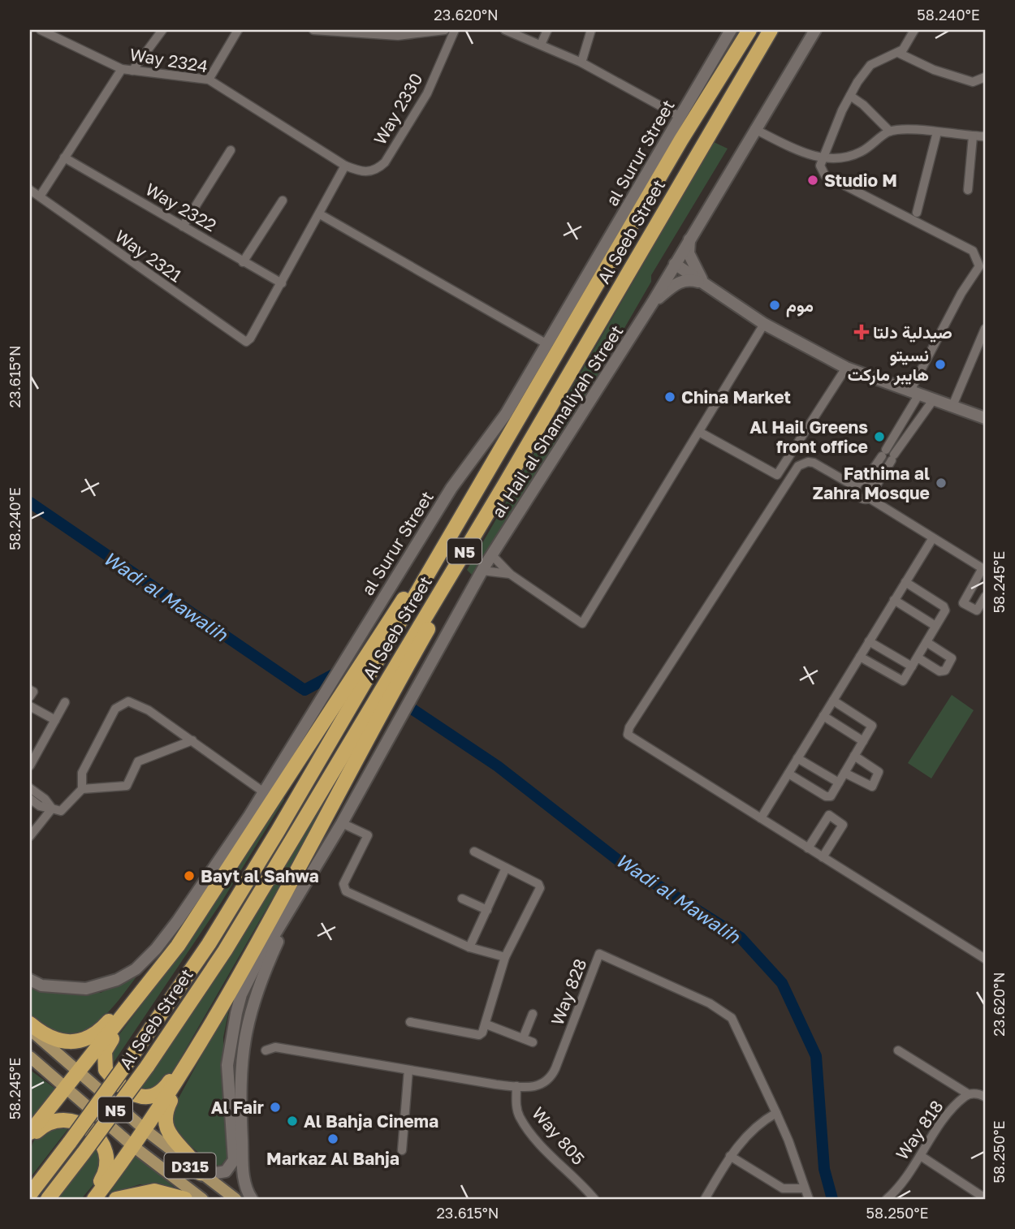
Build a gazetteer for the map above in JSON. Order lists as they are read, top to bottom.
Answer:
{
  "streets": {
    "highway": ["Al Seeb Street", "N5"],
    "main road": ["D315"],
    "street": [
      "Way 2324",
      "Way 2330",
      "al Surur Street",
      "Way 2322",
      "Way 2321",
      "al Hail al Shamaliyah Street",
      "Way 828",
      "Way 818",
      "Way 805"
    ]
  },
  "crossings": [
    ["Way 2324", "Way 2330"],
    ["Way 2322", "Way 2321"],
    ["al Hail al Shamaliyah Street", "D315"],
    ["Way 828", "Way 805"]
  ],
  "water": ["Wadi al Mawalih"],
  "places": {
    "other": [
      "Studio M",
      "موم",
      "نسيتو هايبر ماركت",
      "China Market",
      "Al Hail Greens front office",
      "Fathima al Zahra Mosque",
      "Bayt al Sahwa",
      "Al Fair",
      "Al Bahja Cinema",
      "Markaz Al Bahja"
    ],
    "health": ["صيدلية دلتا"]
  },
  "coordinates": [
    "23.620°N",
    "58.240°E",
    "23.615°N",
    "58.245°E",
    "58.250°E"
  ]
}
